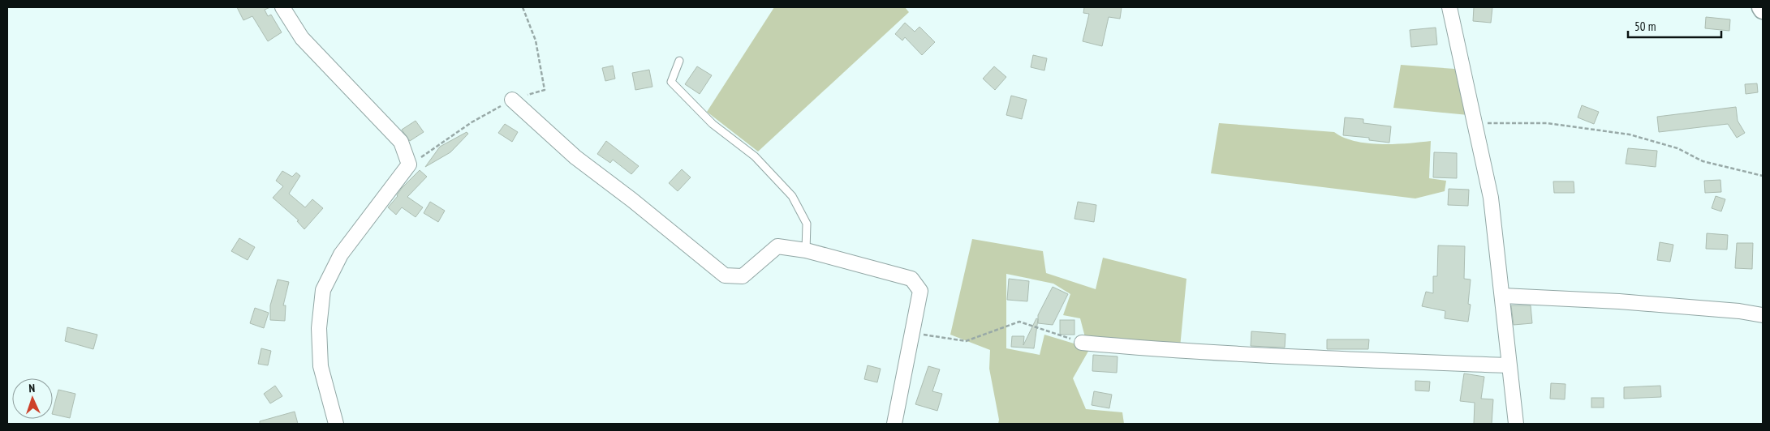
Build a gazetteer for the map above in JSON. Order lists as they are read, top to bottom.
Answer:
{
  "scale_bar": "50 m",
  "north": "top"
}
